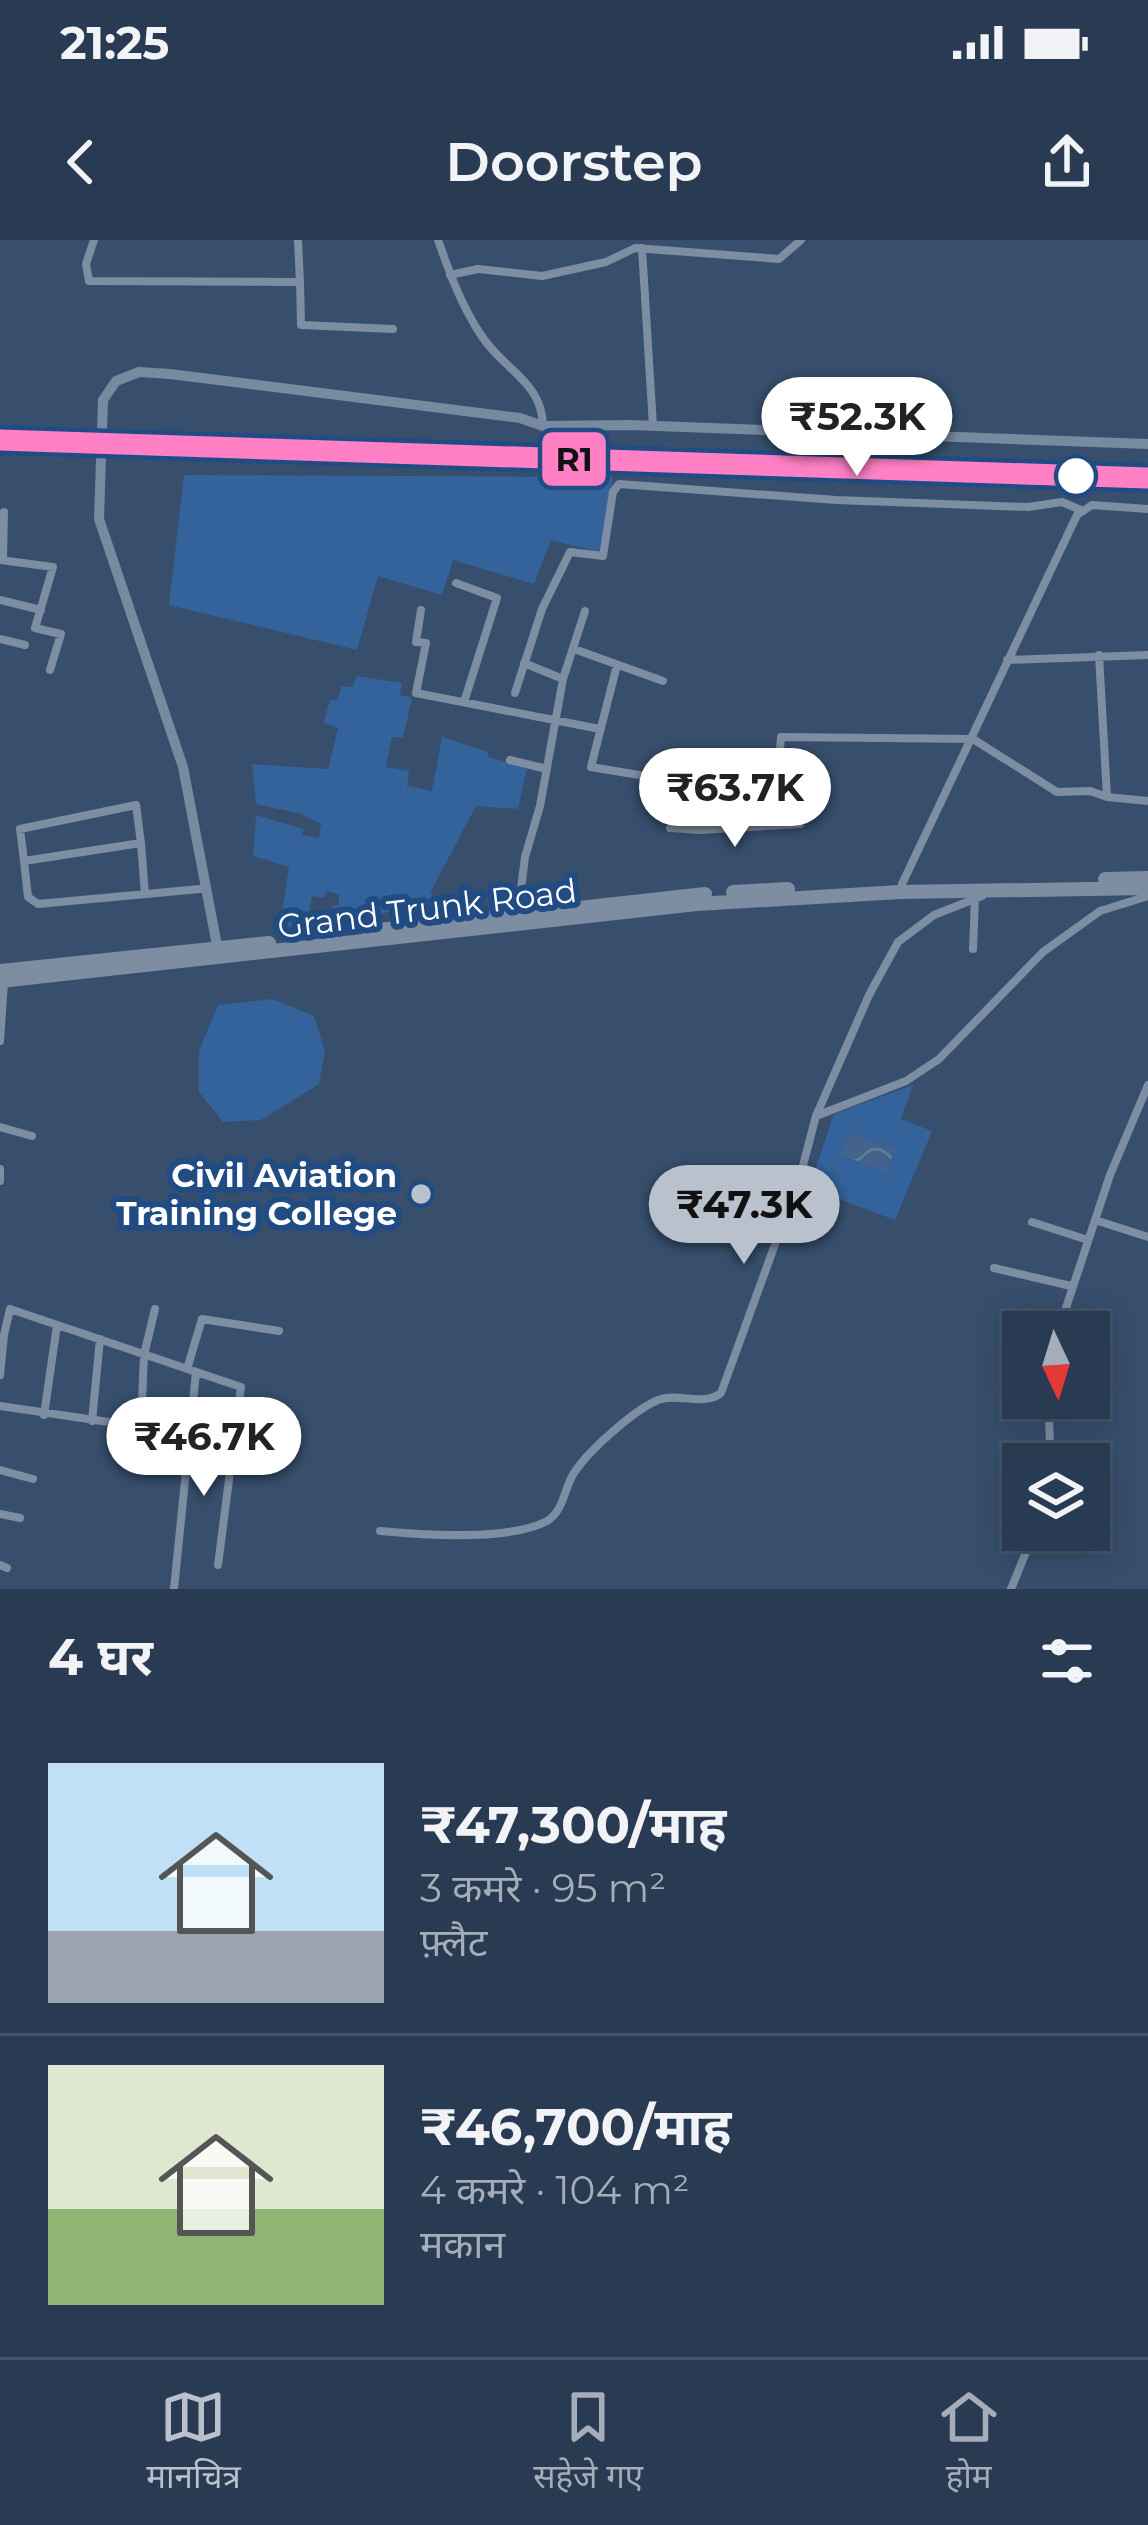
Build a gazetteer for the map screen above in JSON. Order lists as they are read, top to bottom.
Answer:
{
  "streets": {
    "highway": ["Grand Trunk Road"]
  },
  "places": ["Civil Aviation Training College"],
  "lines": ["transit line R1"],
  "north": "bottom",
  "page": {
    "status": "21:25",
    "header": "Doorstep",
    "price": [
      "₹52.3K",
      "₹63.7K",
      "₹47.3K",
      "₹46.7K"
    ],
    "heading": "4 घर",
    "list": [
      {
        "name": "₹47,300/माह",
        "note": "3 कमरे · 95 m² · फ़्लैट"
      },
      {
        "name": "₹46,700/माह",
        "note": "4 कमरे · 104 m² · मकान"
      }
    ],
    "tabs": ["मानचित्र", "सहेजे गए", "होम"]
  }
}
